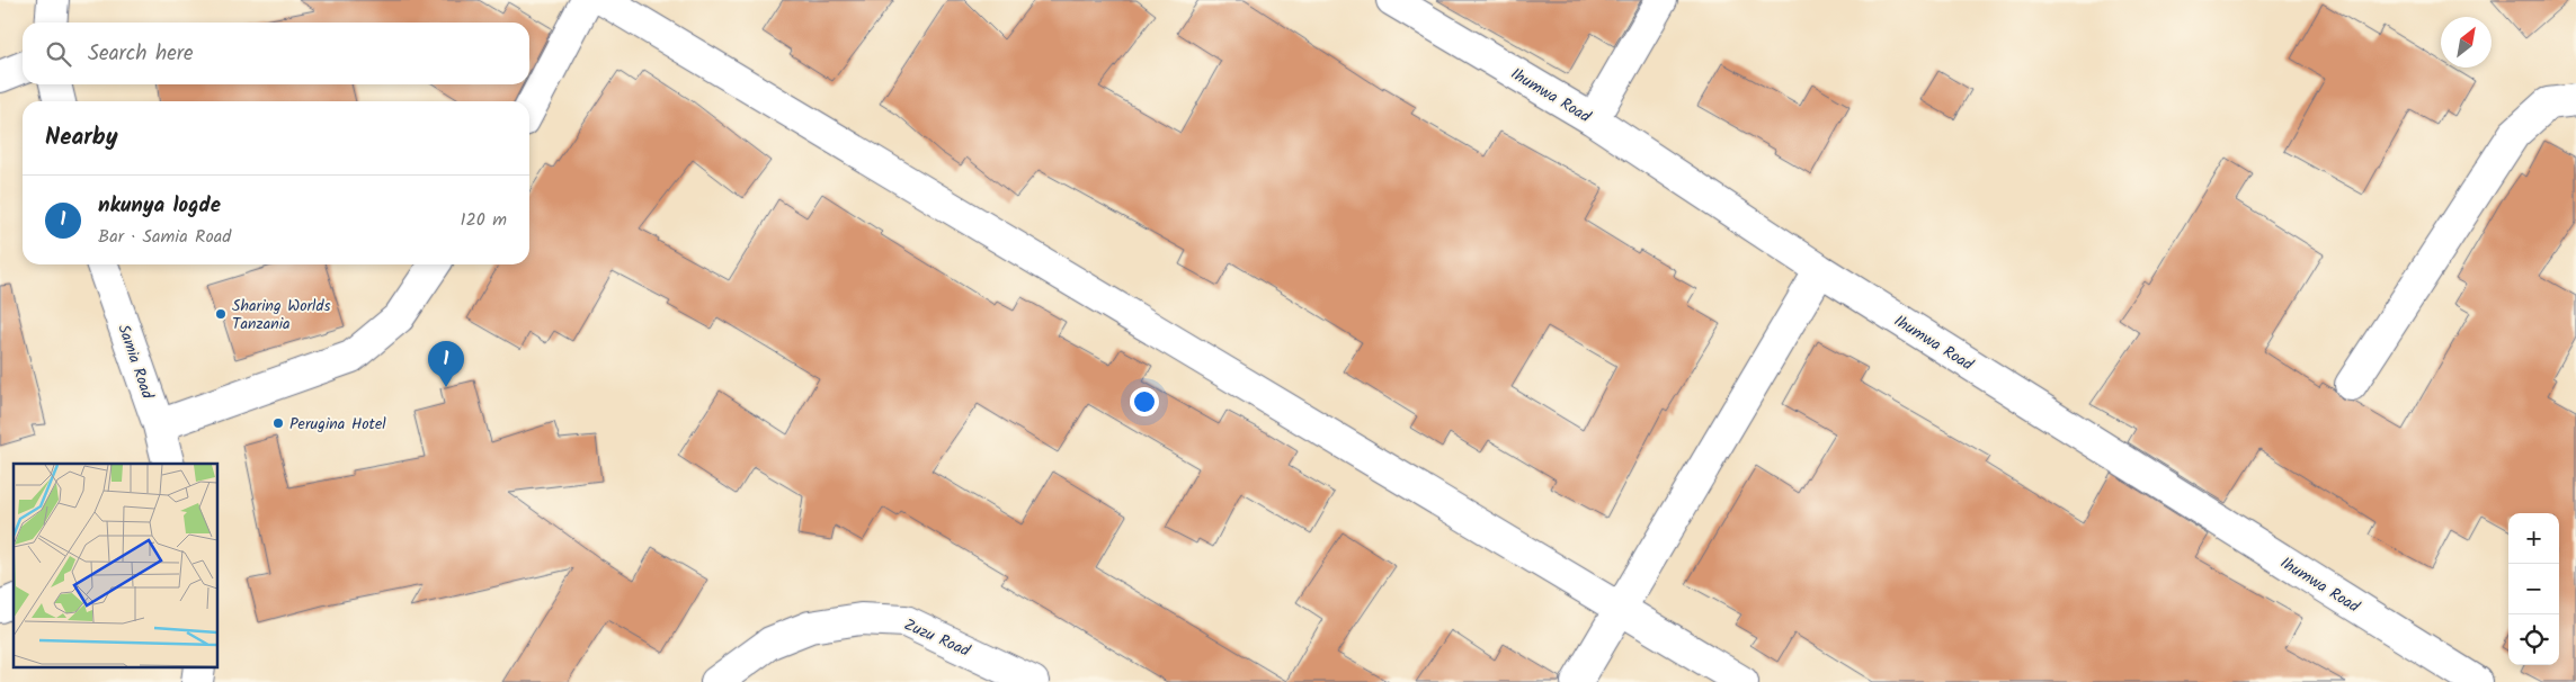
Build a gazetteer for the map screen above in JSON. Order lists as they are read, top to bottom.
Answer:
{
  "streets": {
    "street": ["Ihumwa Road", "Samia Road", "Zuzu Road"]
  },
  "places": ["Sharing Worlds Tanzania", "Perugina Hotel"],
  "north": "top right",
  "page": {
    "search": "Search here",
    "heading": "Nearby",
    "list": [
      {
        "mark": "1",
        "name": "nkunya logde",
        "note": "Bar · Samia Road",
        "value": "120 m"
      }
    ],
    "pins": "1",
    "map_buttons": ["+", "−"]
  }
}
